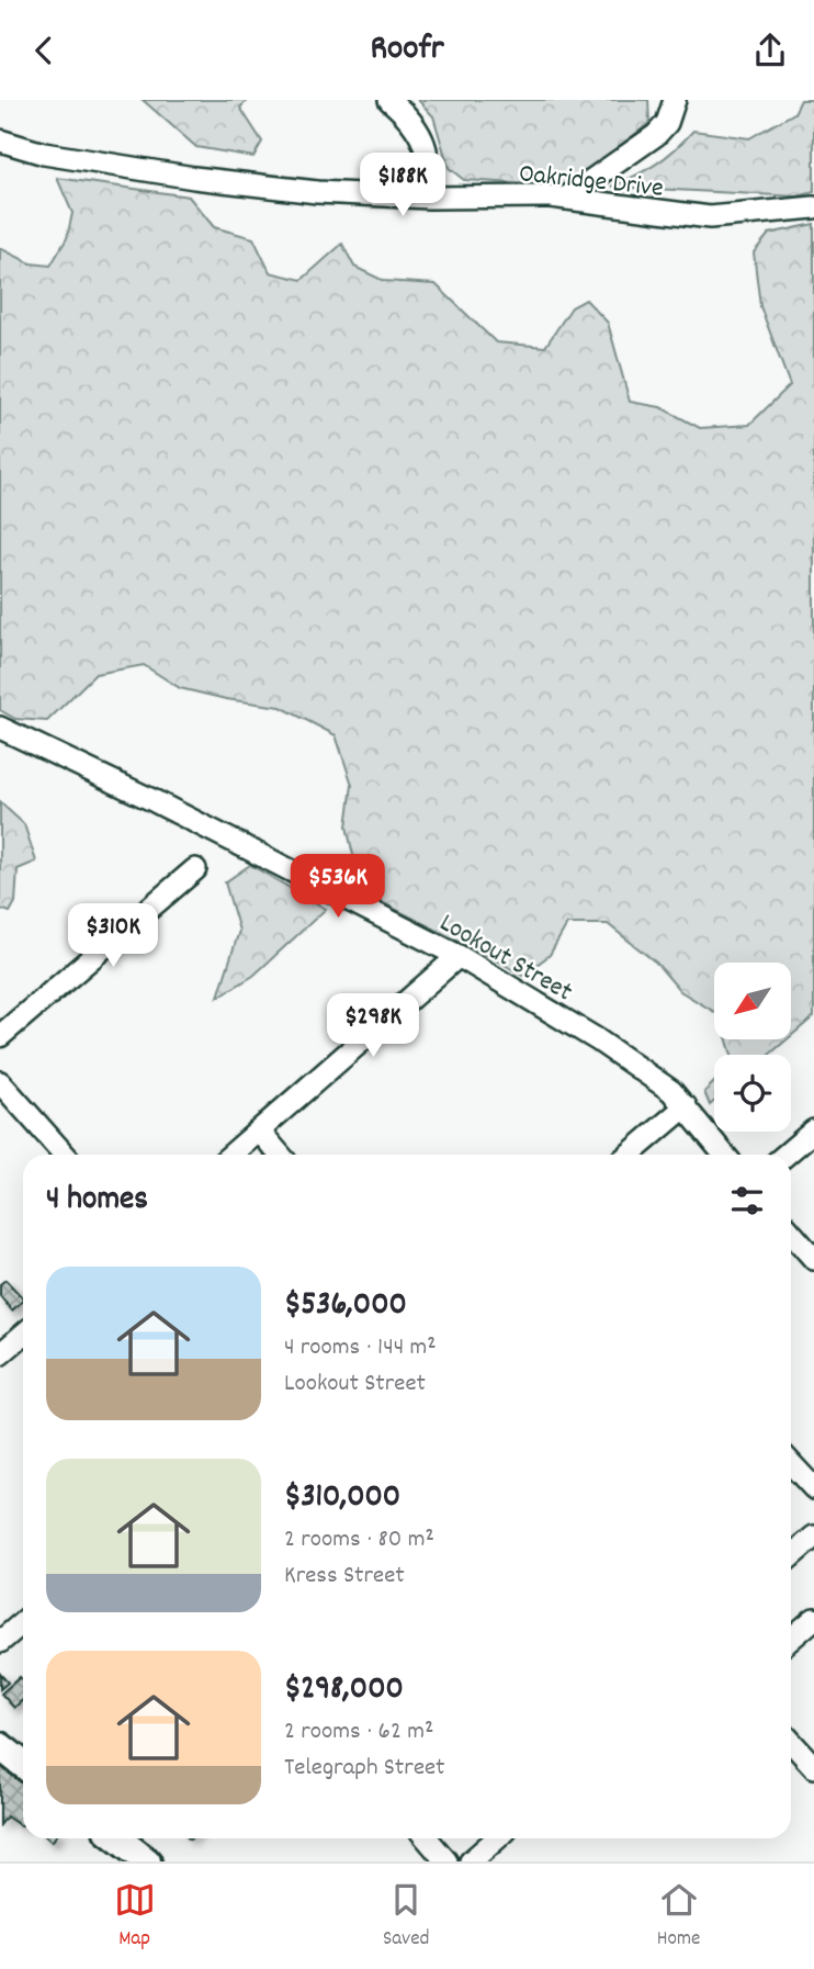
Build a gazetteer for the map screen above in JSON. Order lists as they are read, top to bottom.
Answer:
{
  "streets": {
    "street": ["Oakridge Drive", "Lookout Street"]
  },
  "north": "bottom left",
  "page": {
    "header": "Roofr",
    "price": [
      "$188K",
      "$536K",
      "$310K",
      "$298K"
    ],
    "heading": "4 homes",
    "list": [
      {
        "name": "$536,000",
        "note": "4 rooms · 144 m² · Lookout Street"
      },
      {
        "name": "$310,000",
        "note": "2 rooms · 80 m² · Kress Street"
      },
      {
        "name": "$298,000",
        "note": "2 rooms · 62 m² · Telegraph Street"
      }
    ],
    "tabs": ["Map", "Saved", "Home"]
  }
}
